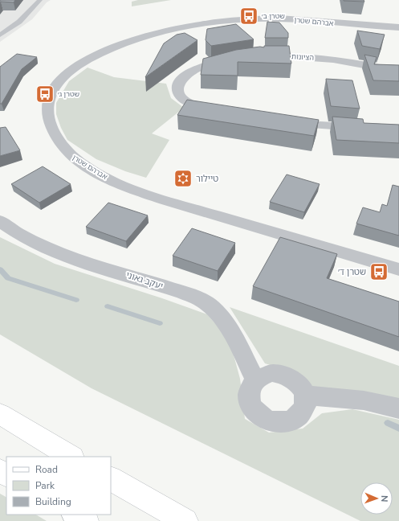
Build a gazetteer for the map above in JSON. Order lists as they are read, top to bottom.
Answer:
{
  "streets": {
    "street": ["אברהם שטרן", "הציונות", "יעקב גאוני"]
  },
  "places": {
    "bus stop": ["שטרן ב׳", "שטרן ג׳", "שטרן ד׳"],
    "synagogue": ["טיילור"]
  },
  "legend": ["Road", "Park", "Building"],
  "north": "right"
}
